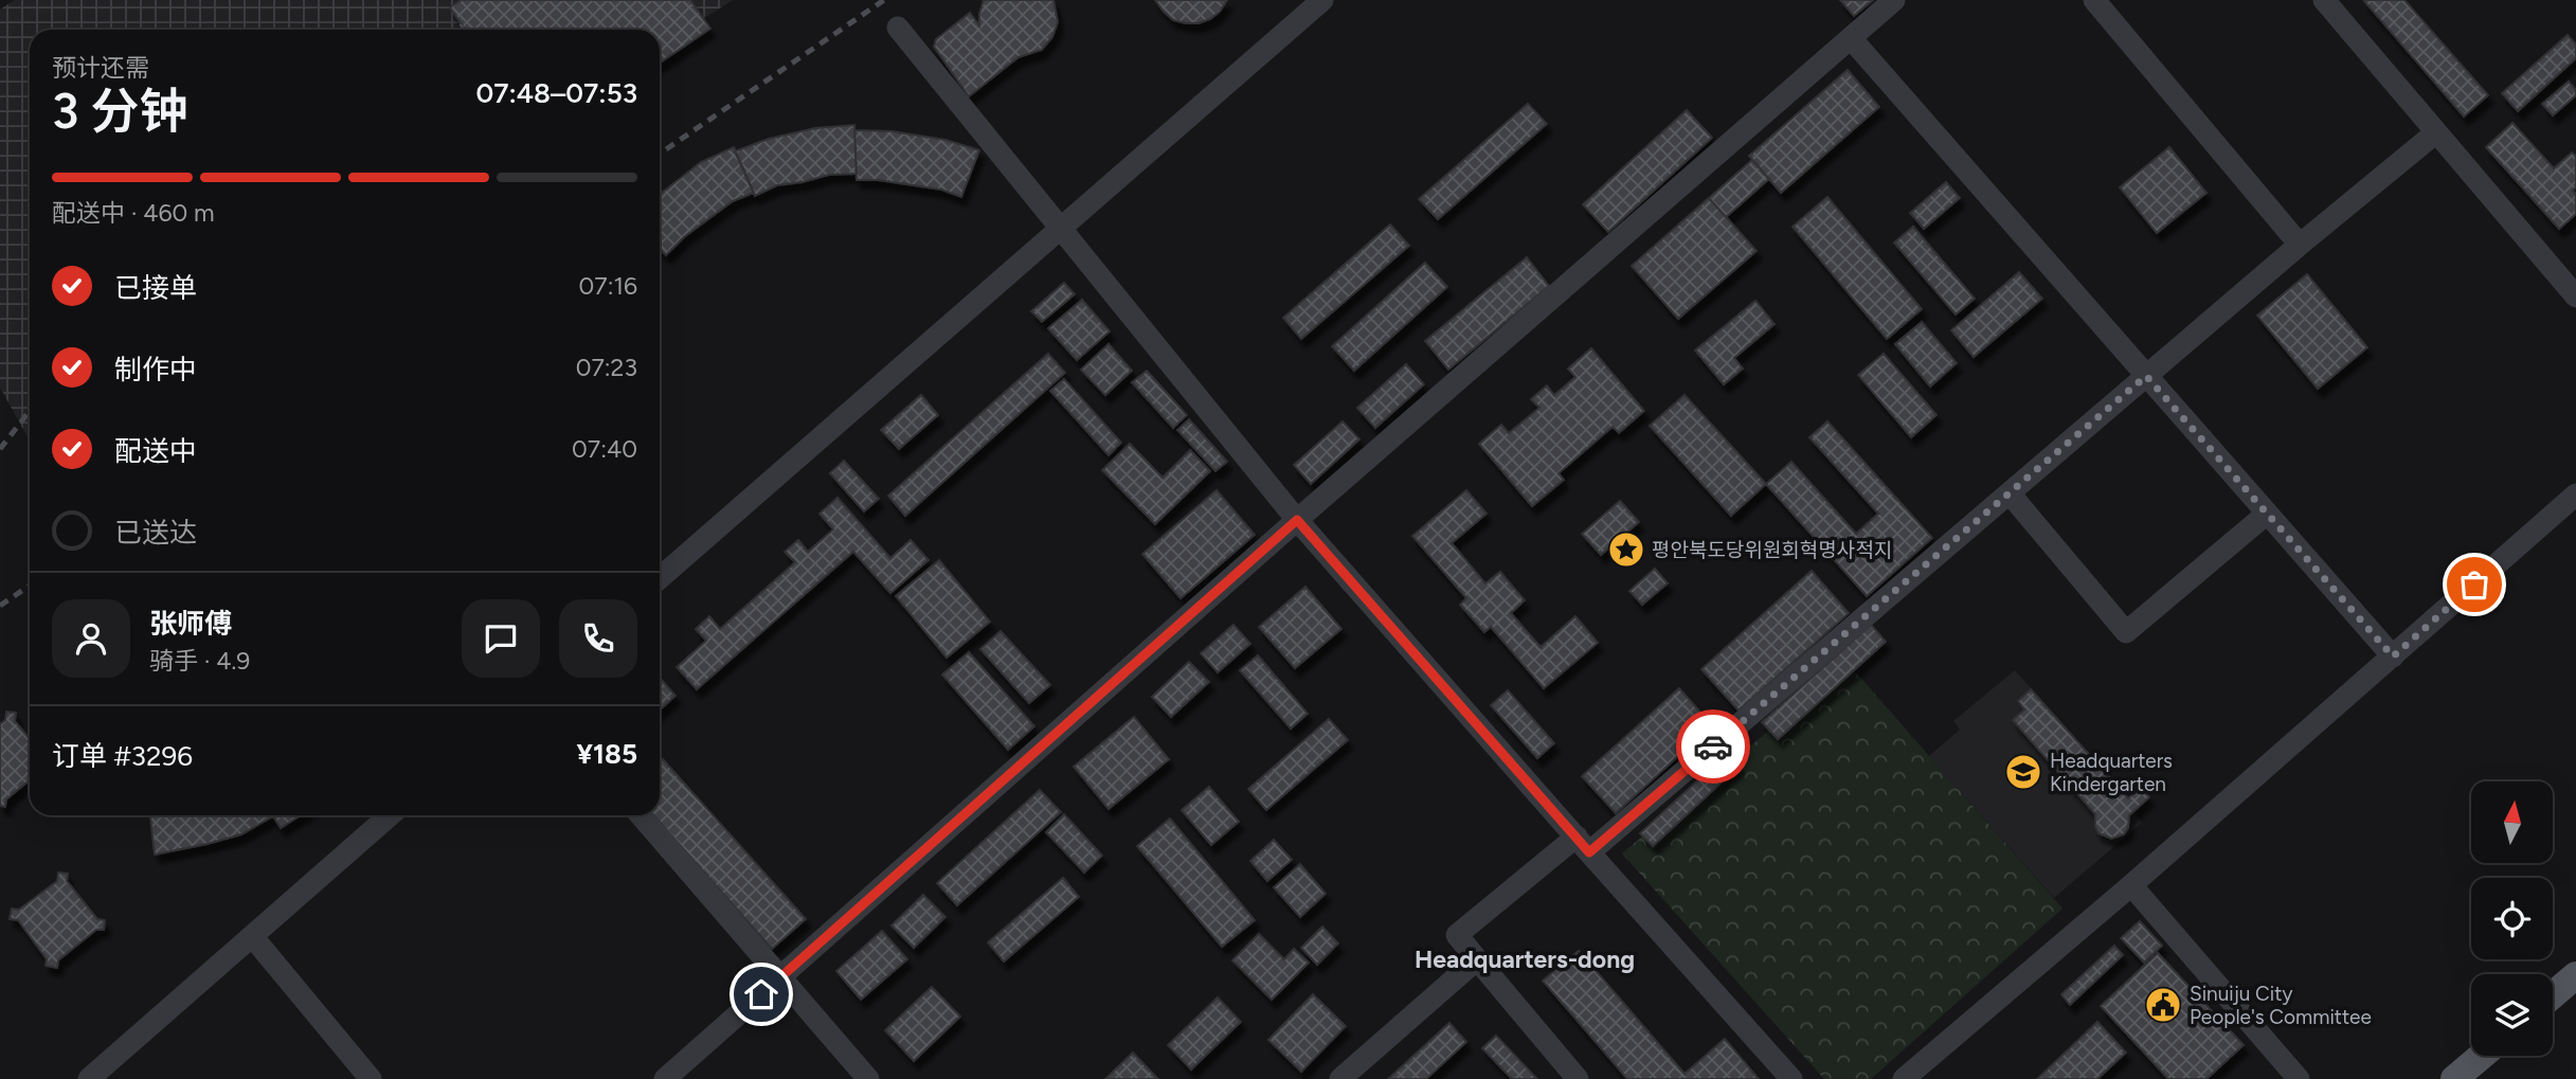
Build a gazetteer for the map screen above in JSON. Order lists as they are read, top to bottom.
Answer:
{
  "districts": ["Headquarters-dong"],
  "places": {
    "place": ["평안북도당위원회혁명사적지"],
    "school or university": ["Headquarters Kindergarten"],
    "public building": ["Sinuiju City People's Committee"]
  },
  "north": "top",
  "page": {
    "heading": ["3 分钟", "预计还需", "07:48–07:53"],
    "panel": [
      "张师傅",
      "骑手 · 4.9",
      "订单 #3296",
      "¥185"
    ],
    "bar": "配送中 · 460 m",
    "list": [
      ["已接单", "07:16"],
      ["制作中", "07:23"],
      ["配送中", "07:40"],
      "已送达"
    ]
  }
}
